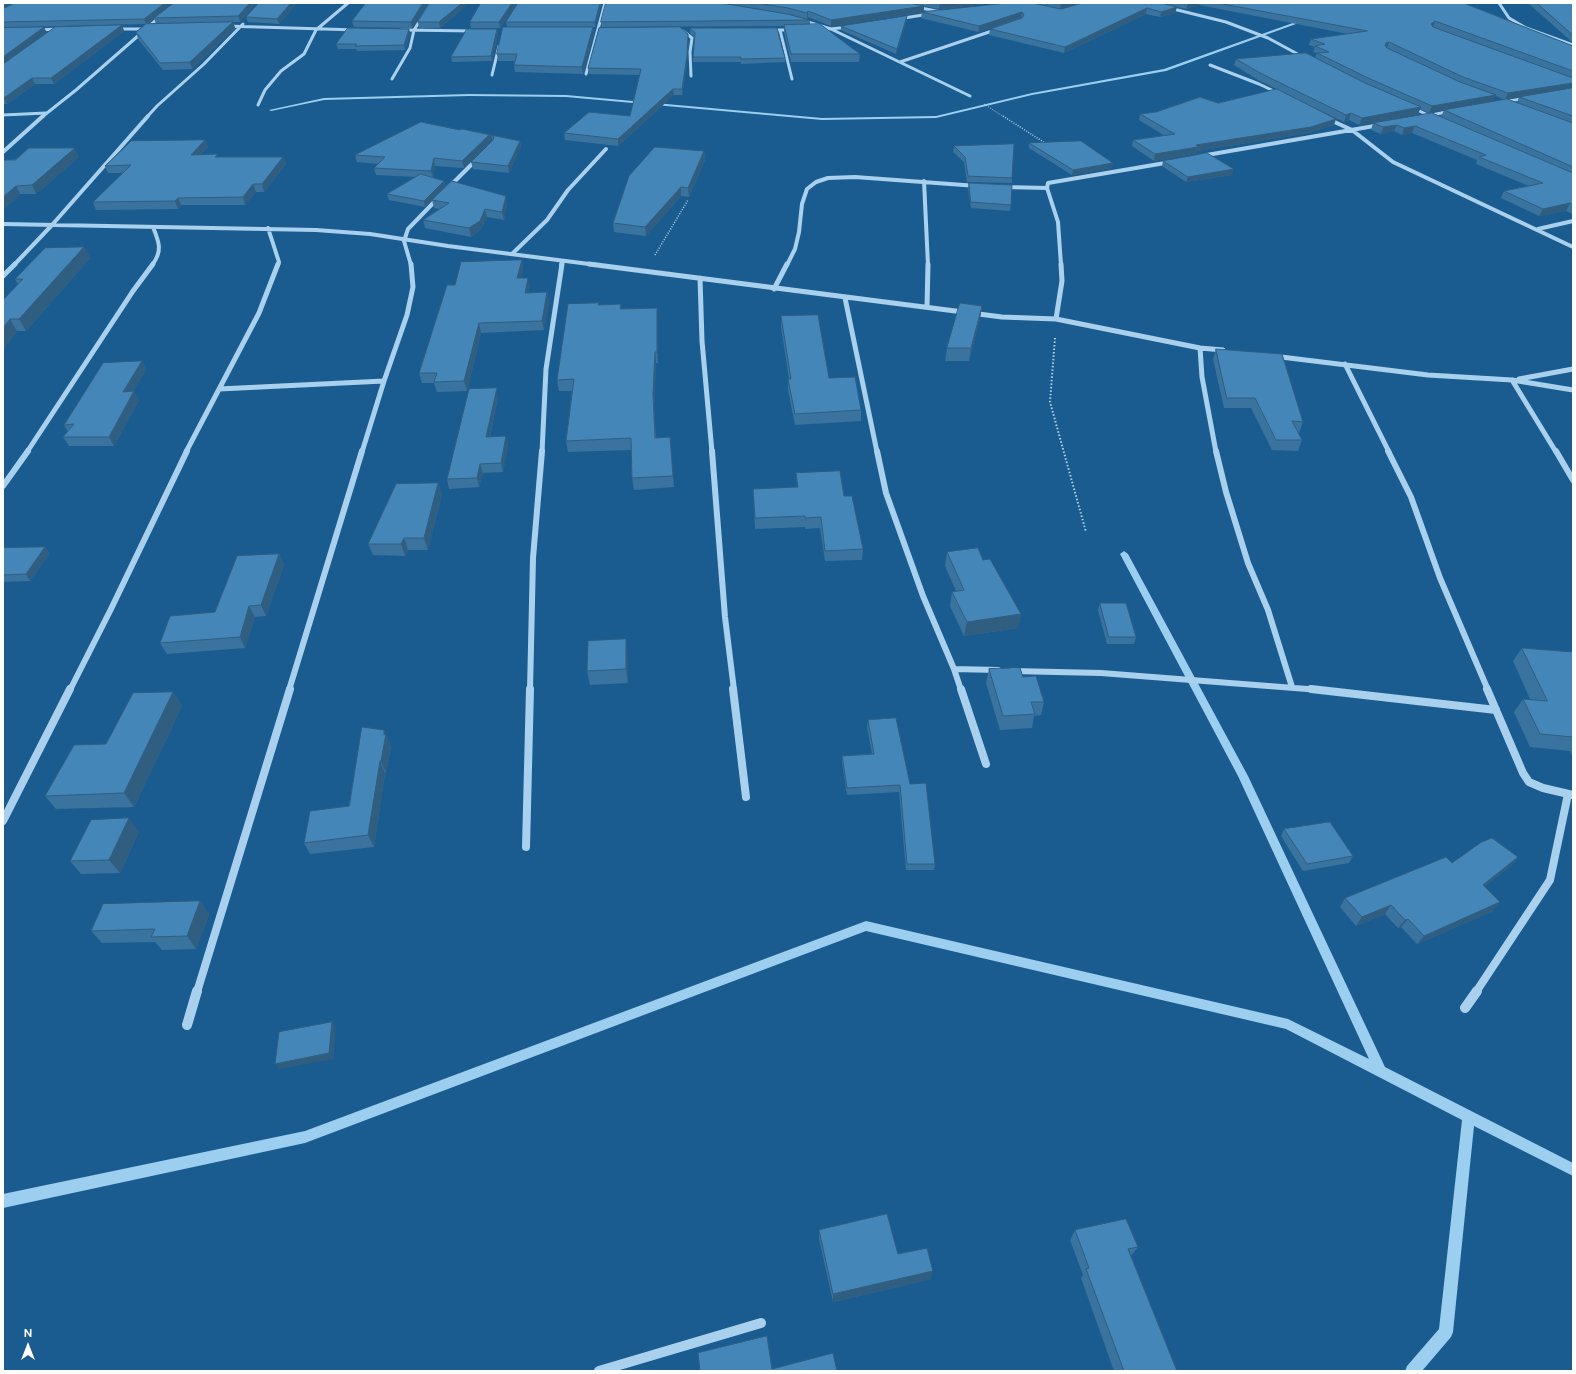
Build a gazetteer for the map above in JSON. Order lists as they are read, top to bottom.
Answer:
{
  "north": "top"
}
